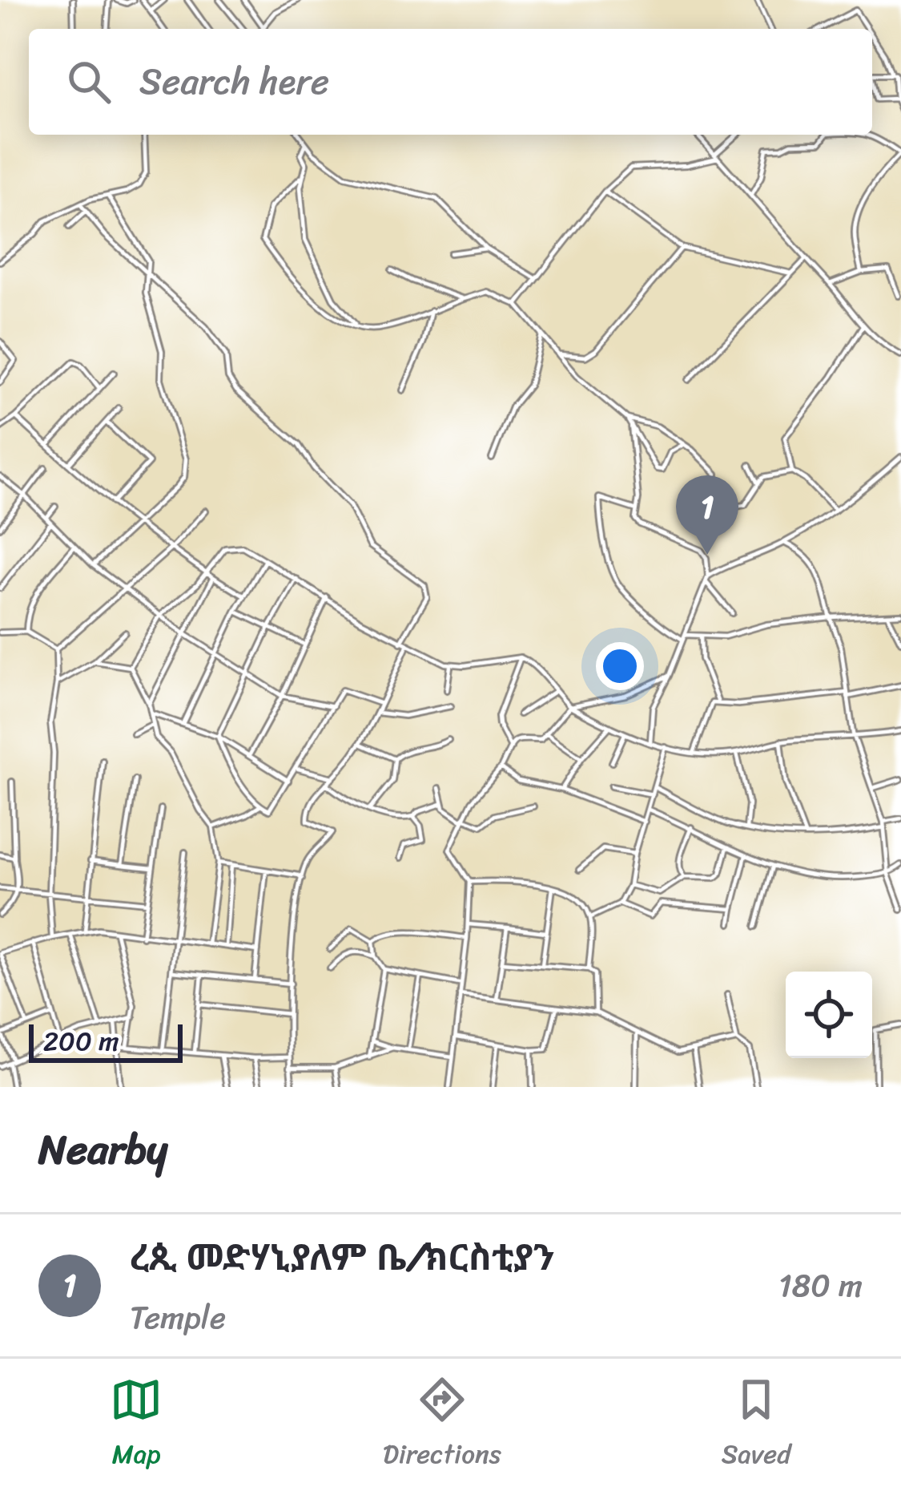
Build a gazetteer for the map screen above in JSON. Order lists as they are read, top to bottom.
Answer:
{
  "scale_bar": "200 m",
  "page": {
    "search": "Search here",
    "pins": "1",
    "scale": "200 m",
    "heading": "Nearby",
    "list": [
      {
        "mark": "1",
        "name": "ረጲ መድሃኒያለም ቤ/ክርስቲያን",
        "note": "Temple",
        "value": "180 m"
      }
    ],
    "nav": ["Map", "Directions", "Saved"]
  }
}
